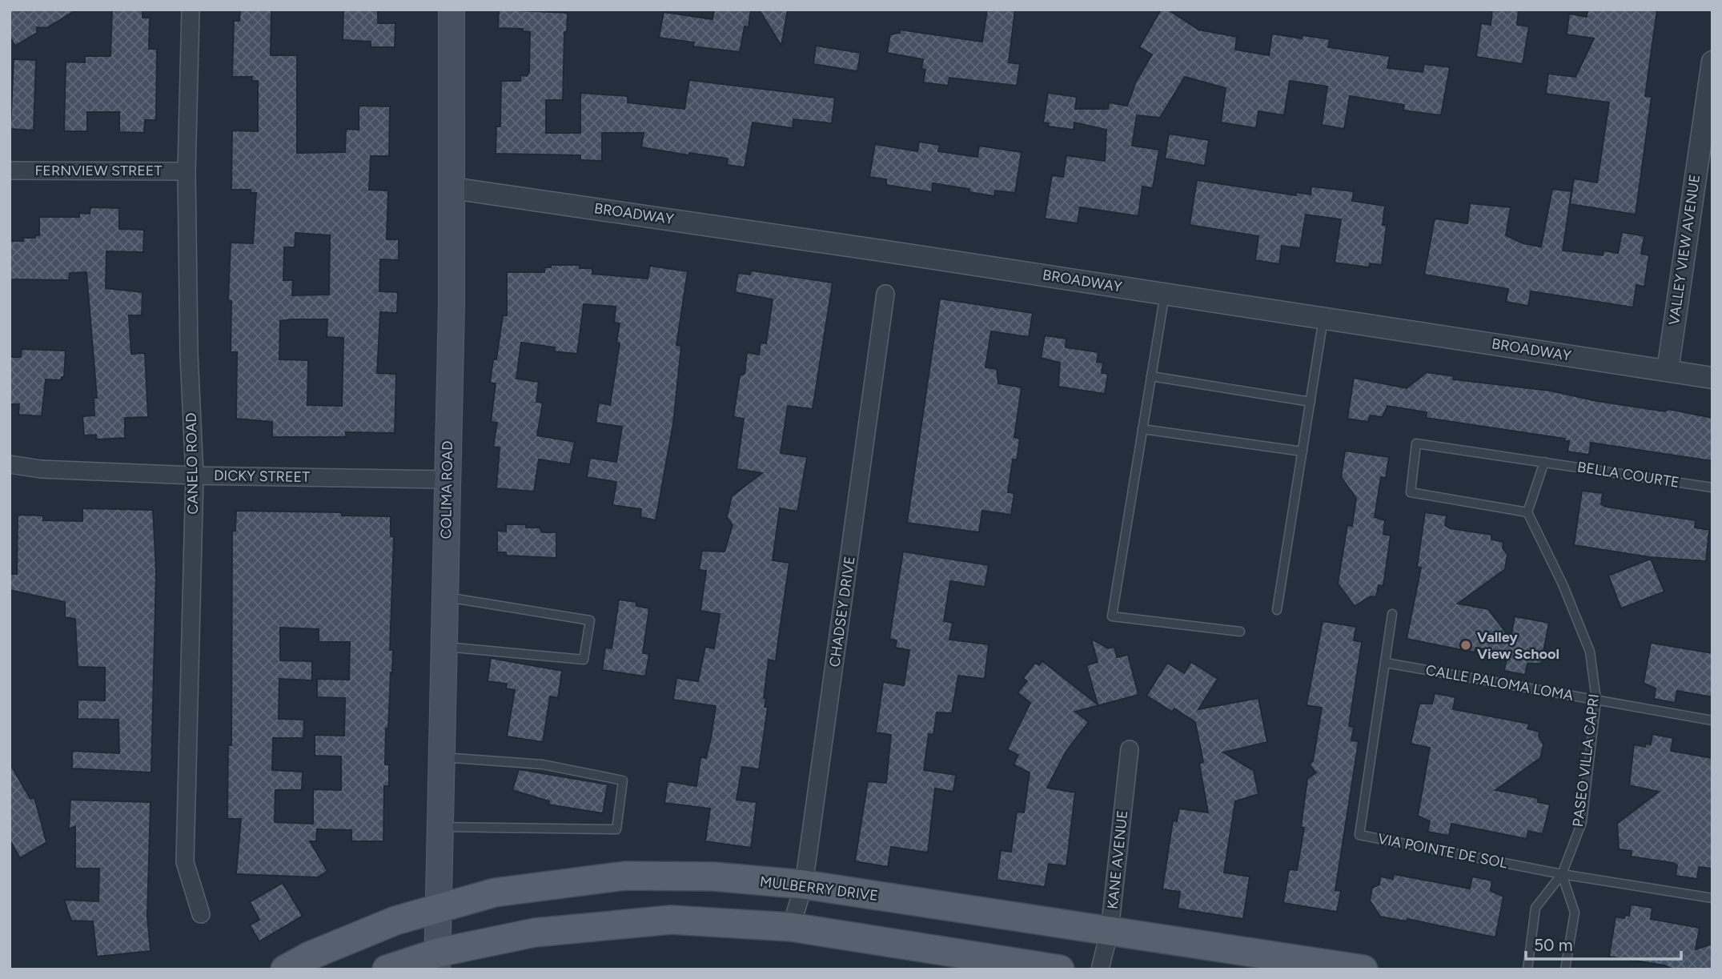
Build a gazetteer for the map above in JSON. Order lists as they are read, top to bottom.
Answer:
{
  "streets": {
    "main road": ["COLIMA ROAD", "MULBERRY DRIVE"],
    "street": [
      "FERNVIEW STREET",
      "BROADWAY",
      "VALLEY VIEW AVENUE",
      "CANELO ROAD",
      "DICKY STREET",
      "CHADSEY DRIVE",
      "KANE AVENUE"
    ],
    "lane": [
      "BELLA COURTE",
      "CALLE PALOMA LOMA",
      "PASEO VILLA CAPRI",
      "VIA POINTE DE SOL"
    ]
  },
  "crossings": [
    ["FERNVIEW STREET", "CANELO ROAD"],
    ["BROADWAY", "VALLEY VIEW AVENUE"],
    ["BROADWAY", "COLIMA ROAD"],
    ["CANELO ROAD", "DICKY STREET"],
    ["BELLA COURTE", "PASEO VILLA CAPRI"],
    ["DICKY STREET", "COLIMA ROAD"],
    ["COLIMA ROAD", "MULBERRY DRIVE"],
    ["CHADSEY DRIVE", "MULBERRY DRIVE"],
    ["CALLE PALOMA LOMA", "PASEO VILLA CAPRI"],
    ["CALLE PALOMA LOMA", "VIA POINTE DE SOL"],
    ["PASEO VILLA CAPRI", "VIA POINTE DE SOL"],
    ["KANE AVENUE", "MULBERRY DRIVE"]
  ],
  "places": ["Valley View School"],
  "scale_bar": "50 m"
}
